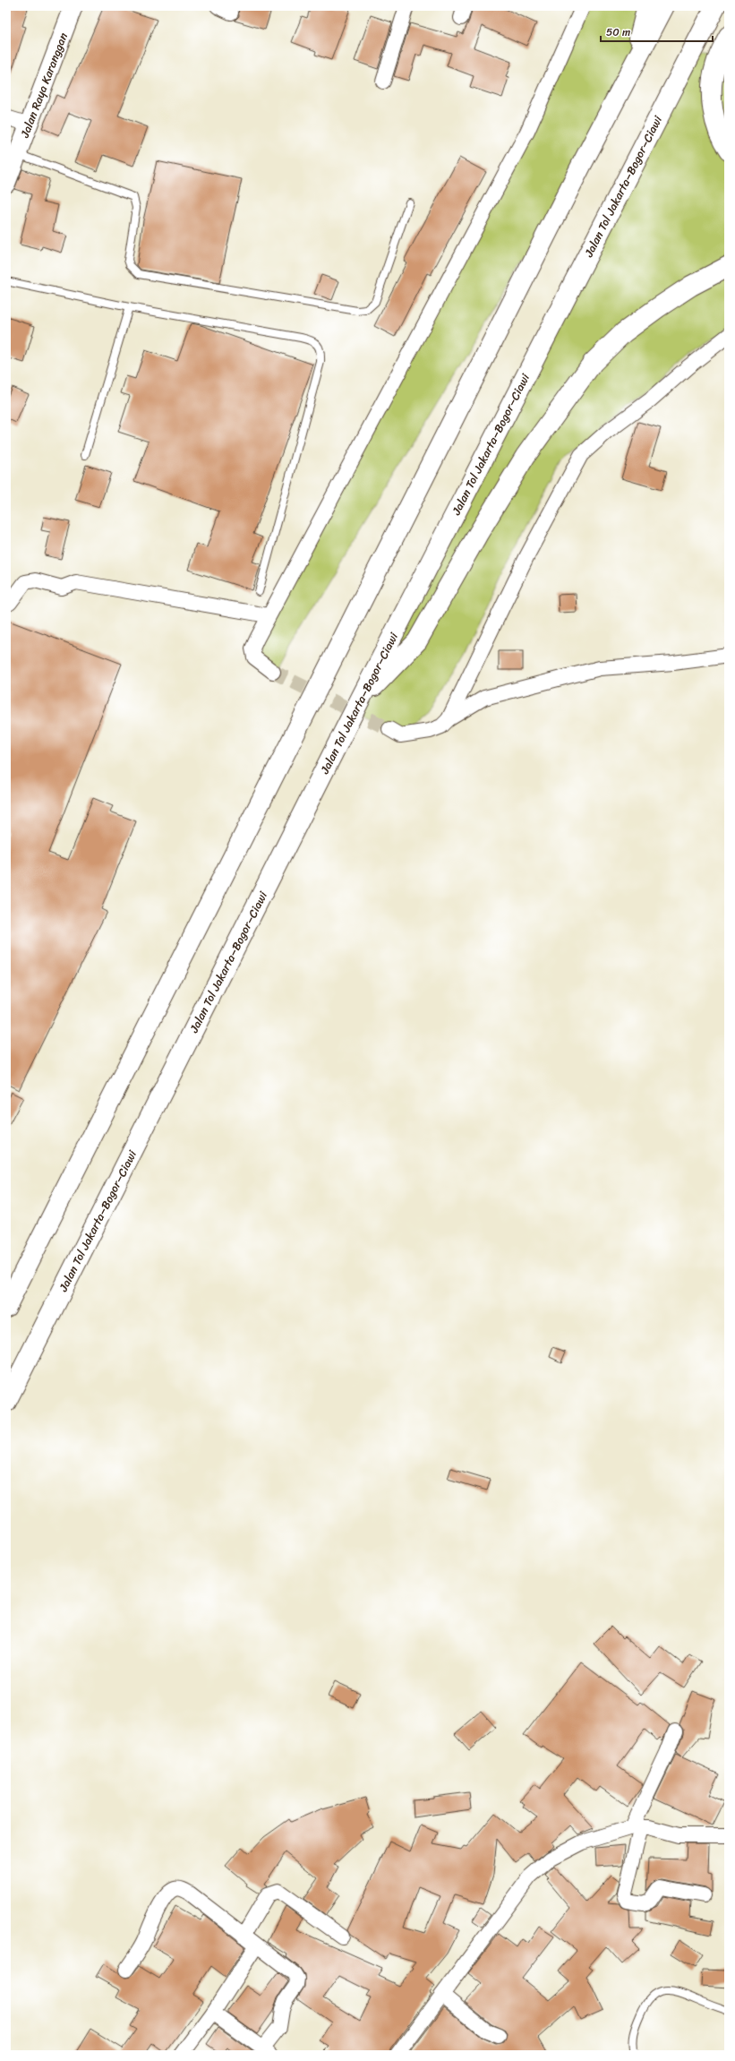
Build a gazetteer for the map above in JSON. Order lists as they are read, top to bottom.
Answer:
{
  "streets": {
    "highway": ["Jalan Tol Jakarta–Bogor–Ciawi"],
    "street": ["Jalan Raya Karanggan"]
  },
  "scale_bar": "50 m"
}
